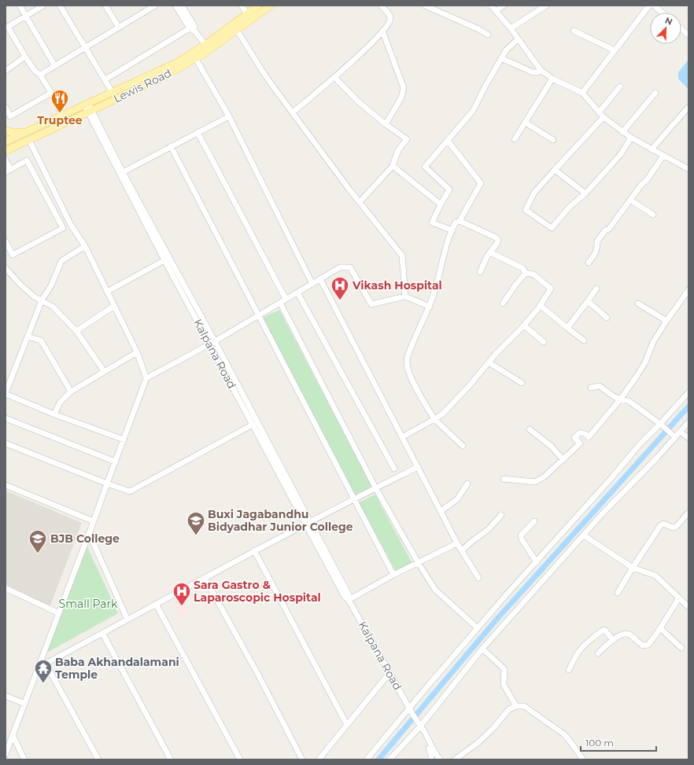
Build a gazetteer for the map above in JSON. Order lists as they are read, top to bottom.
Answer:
{
  "streets": {
    "main road": ["Lewis Road"],
    "street": ["Kalpana Road"]
  },
  "crossings": [
    ["Lewis Road", "Kalpana Road"]
  ],
  "parks": ["Small Park"],
  "places": {
    "restaurant": ["Truptee"],
    "hospital": ["Vikash Hospital", "Sara Gastro & Laparoscopic Hospital"],
    "school or university": ["Buxi Jagabandhu Bidyadhar Junior College", "BJB College"],
    "temple": ["Baba Akhandalamani Temple"]
  },
  "scale_bar": "100 m",
  "north": "top right"
}
